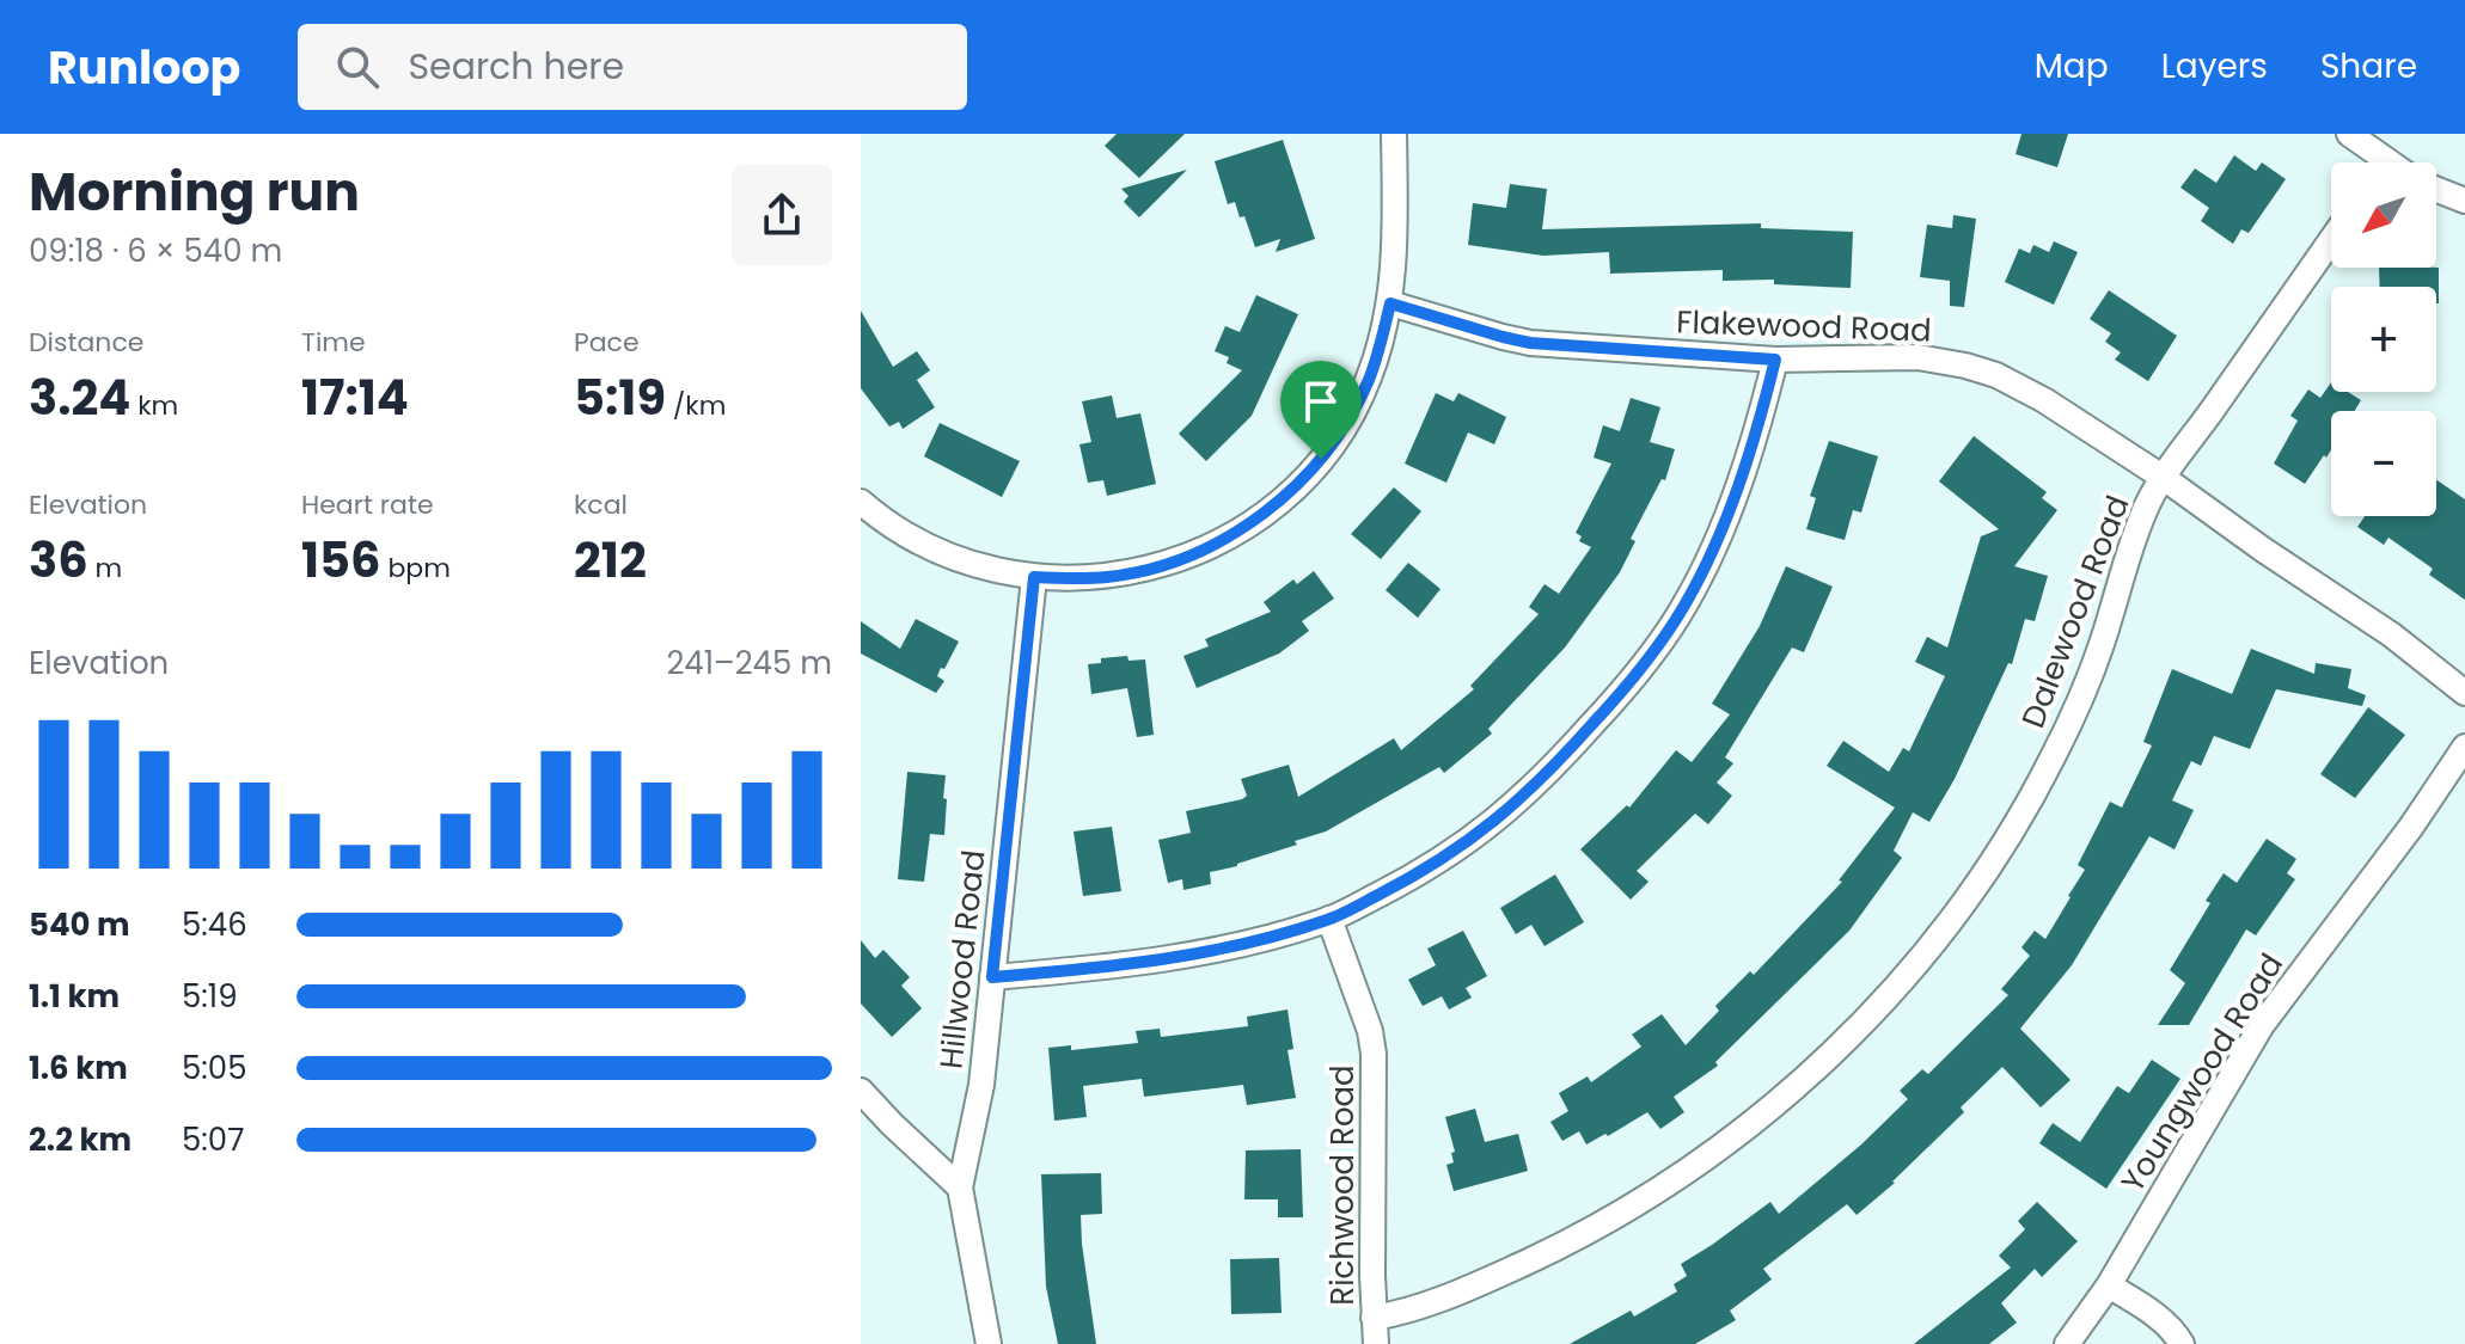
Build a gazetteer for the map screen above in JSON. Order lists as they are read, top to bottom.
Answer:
{
  "streets": {
    "street": [
      "Flakewood Road",
      "Dalewood Road",
      "Hillwood Road",
      "Youngwood Road",
      "Richwood Road"
    ]
  },
  "crossings": [
    ["Flakewood Road", "Dalewood Road"],
    ["Dalewood Road", "Richwood Road"]
  ],
  "north": "bottom left",
  "page": {
    "header": "Runloop",
    "search": "Search here",
    "nav": ["Map", "Layers", "Share"],
    "heading": ["Morning run", "09:18 · 6 × 540 m"],
    "map_buttons": ["+", "−"],
    "stats": [
      ["Distance", "3.24 km"],
      ["Time", "17:14"],
      ["Pace", "5:19 /km"],
      ["Elevation", "36 m"],
      ["Heart rate", "156 bpm"],
      ["kcal", "212"]
    ],
    "chart": ["Elevation", "241–245 m"],
    "list": [
      {
        "name": "540 m",
        "note": "5:46"
      },
      {
        "name": "1.1 km",
        "note": "5:19"
      },
      {
        "name": "1.6 km",
        "note": "5:05"
      },
      {
        "name": "2.2 km",
        "note": "5:07"
      }
    ]
  }
}
